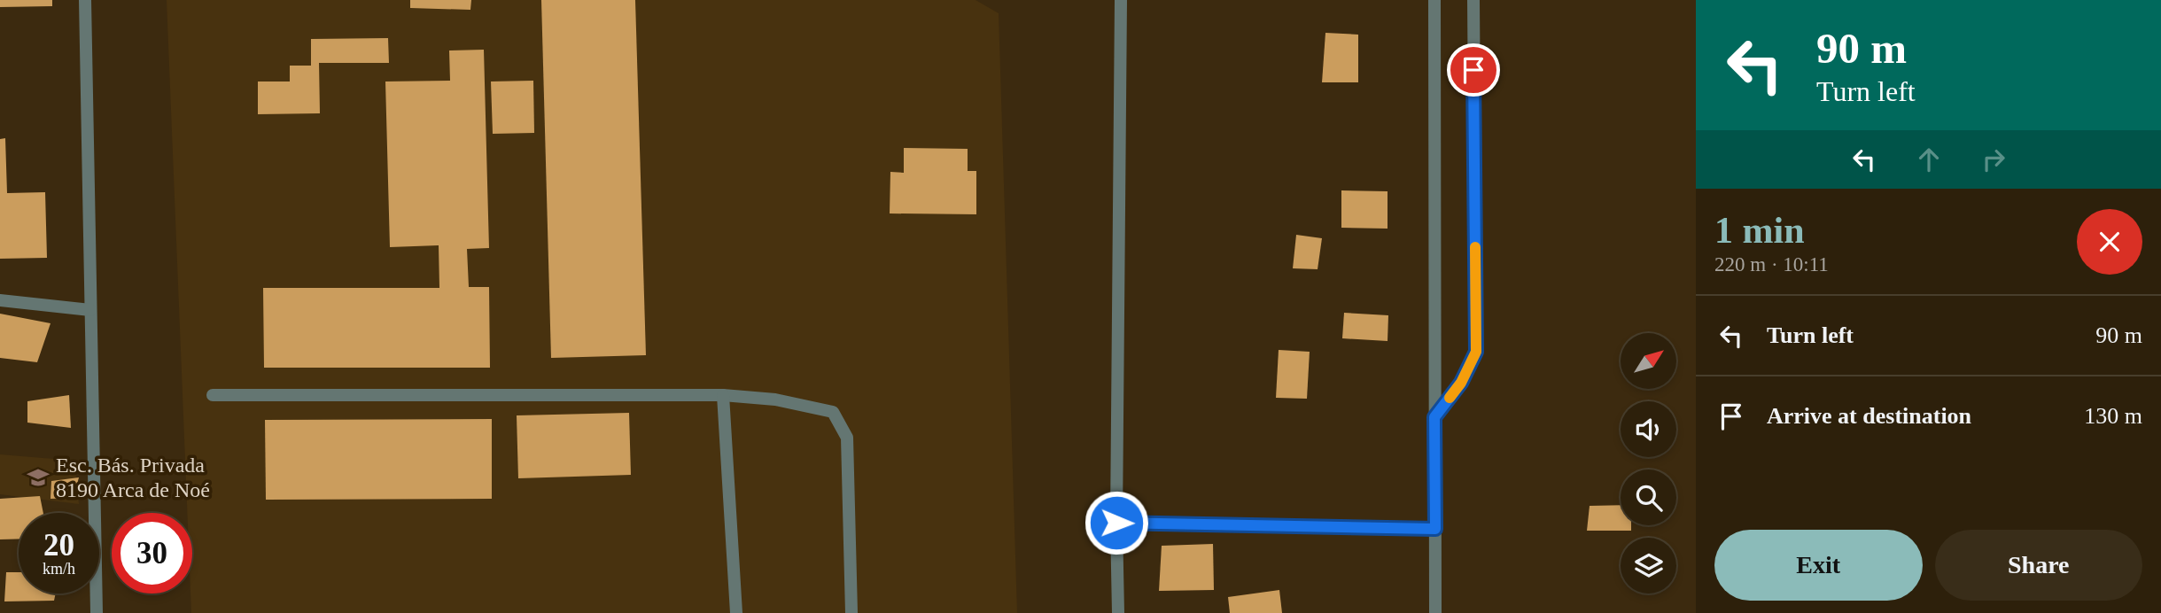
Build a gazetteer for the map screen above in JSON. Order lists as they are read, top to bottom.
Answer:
{
  "places": {
    "school or university": ["Esc. Bás. Privada 8190 Arca de Noé"]
  },
  "north": "top right",
  "page": {
    "turn": ["90 m", "Turn left"],
    "heading": ["1 min", "220 m · 10:11"],
    "list": [
      {
        "name": "Turn left",
        "value": "90 m"
      },
      {
        "name": "Arrive at destination",
        "value": "130 m"
      }
    ],
    "speed": "20 km/h",
    "limit": "30",
    "buttons": ["Exit", "Share"]
  }
}
